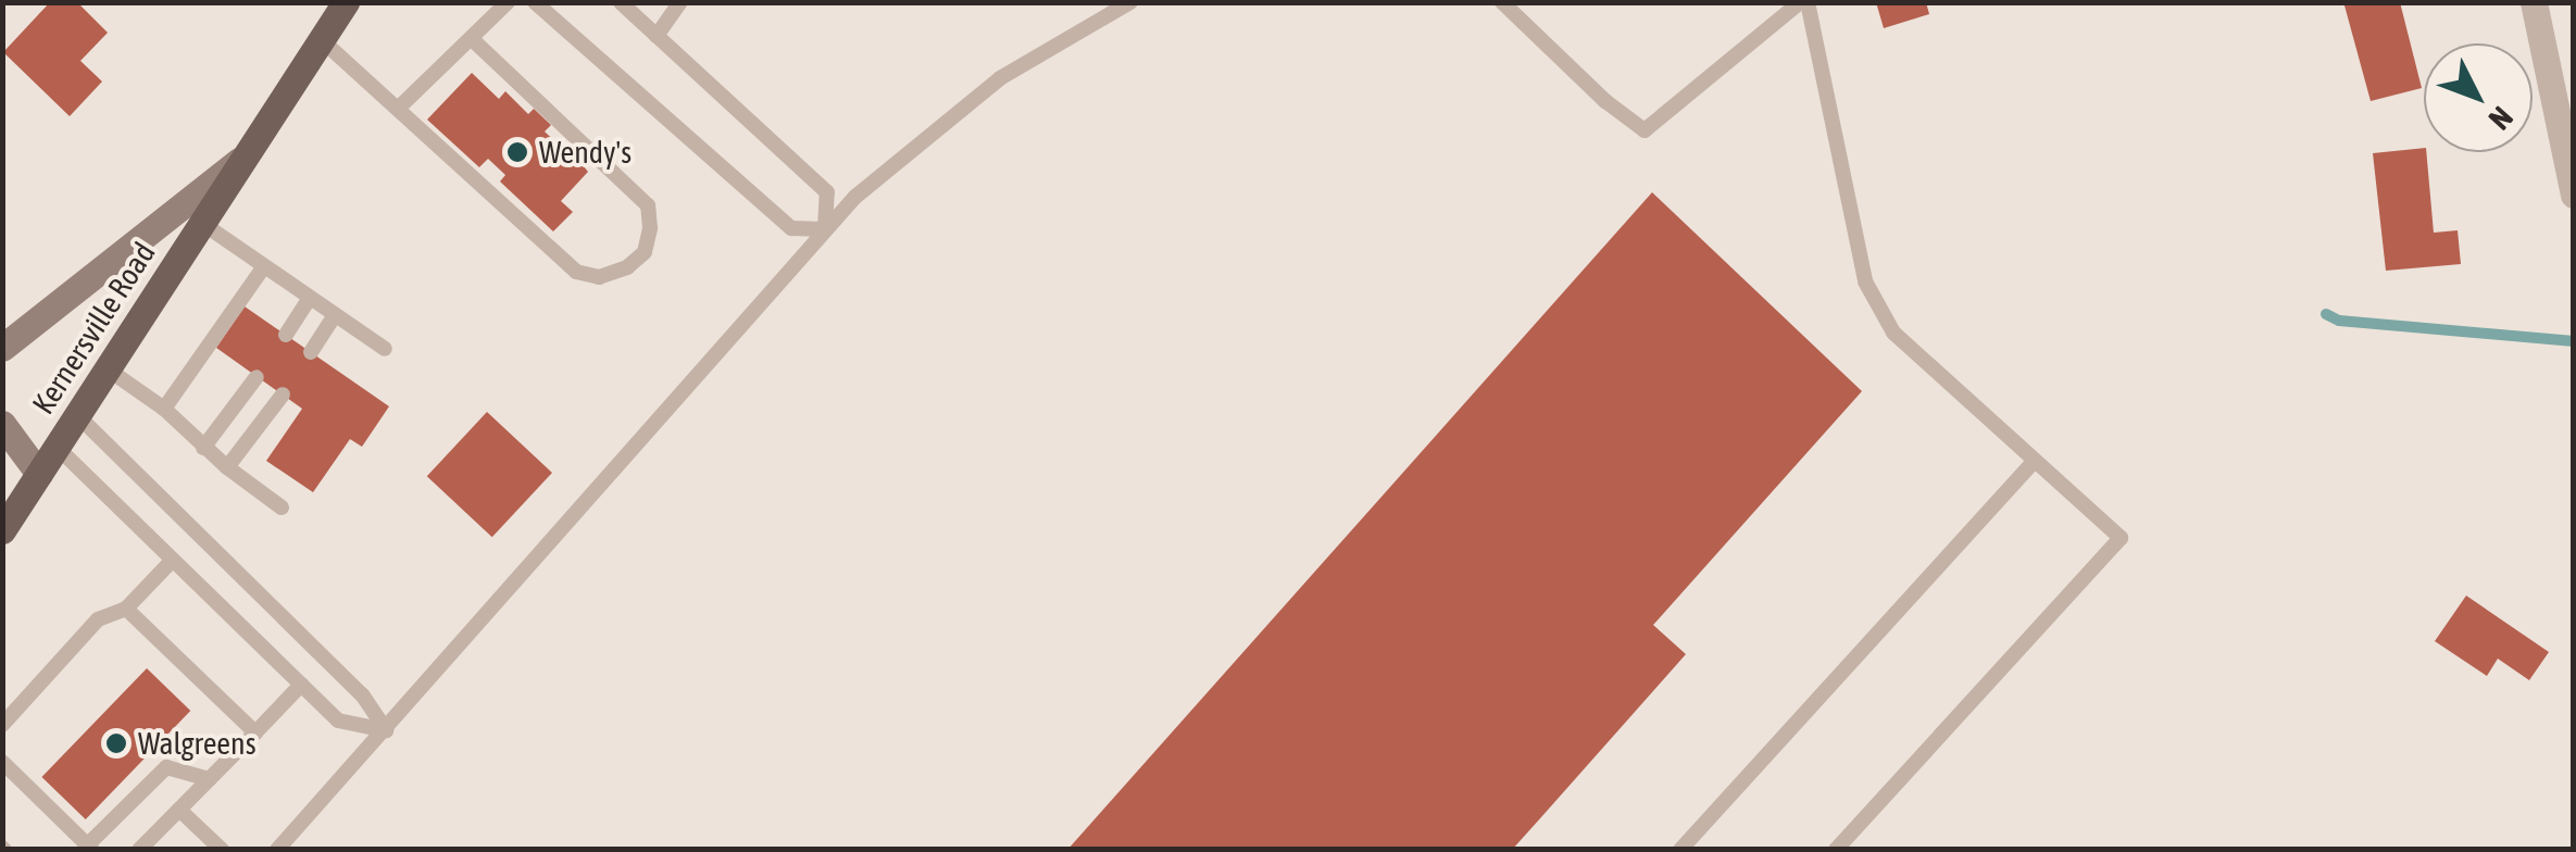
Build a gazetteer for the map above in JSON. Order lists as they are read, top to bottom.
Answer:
{
  "streets": {
    "main road": ["Kernersville Road"]
  },
  "places": ["Wendy's", "Walgreens"],
  "north": "bottom right"
}
